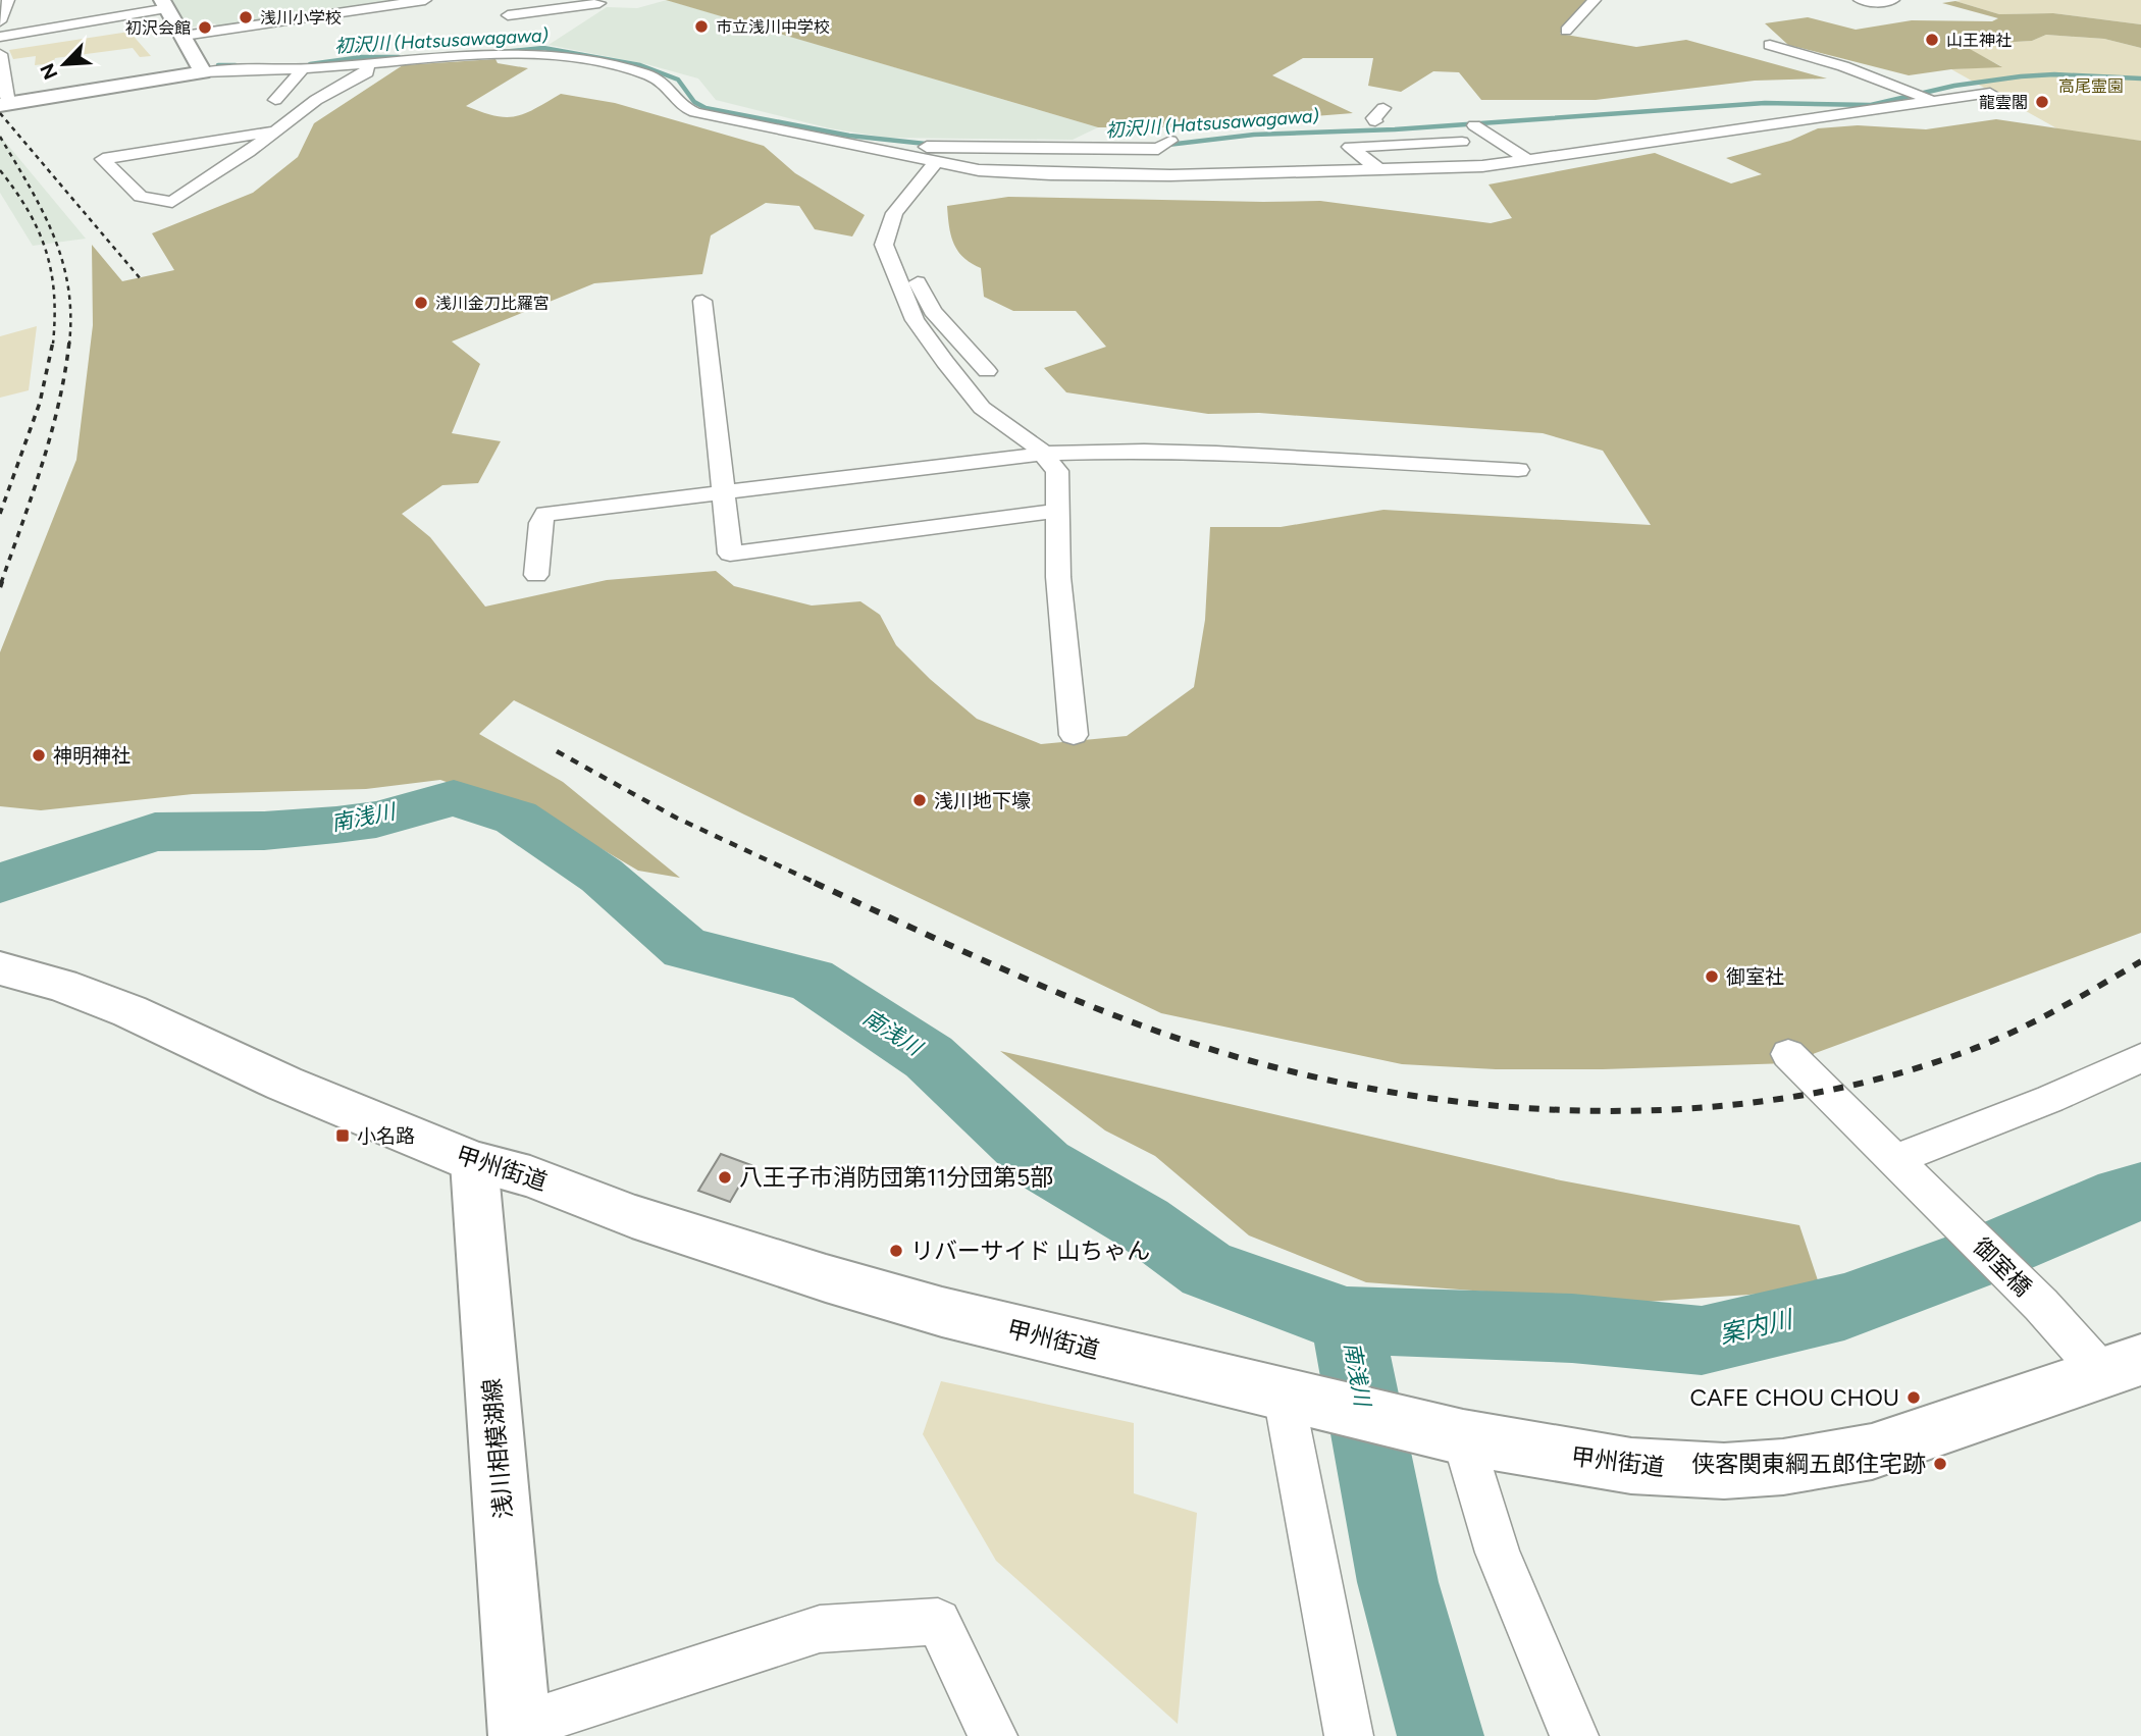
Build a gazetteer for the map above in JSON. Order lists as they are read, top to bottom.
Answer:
{
  "streets": {
    "main road": ["甲州街道", "浅川相模湖線"],
    "street": ["御室橋"]
  },
  "crossings": [
    ["甲州街道", "御室橋"],
    ["甲州街道", "浅川相模湖線"]
  ],
  "water": ["初沢川 (Hatsusawagawa)", "南浅川", "案内川"],
  "parks": ["高尾霊園"],
  "places": {
    "other": [
      "浅川小学校",
      "市立浅川中学校",
      "初沢会館",
      "山王神社",
      "龍雲閣",
      "浅川金刀比羅宮",
      "神明神社",
      "浅川地下壕",
      "御室社",
      "八王子市消防団第11分団第5部",
      "リバーサイド 山ちゃん",
      "CAFE CHOU CHOU",
      "侠客関東綱五郎住宅跡"
    ],
    "transit": ["小名路"]
  },
  "north": "bottom left"
}
